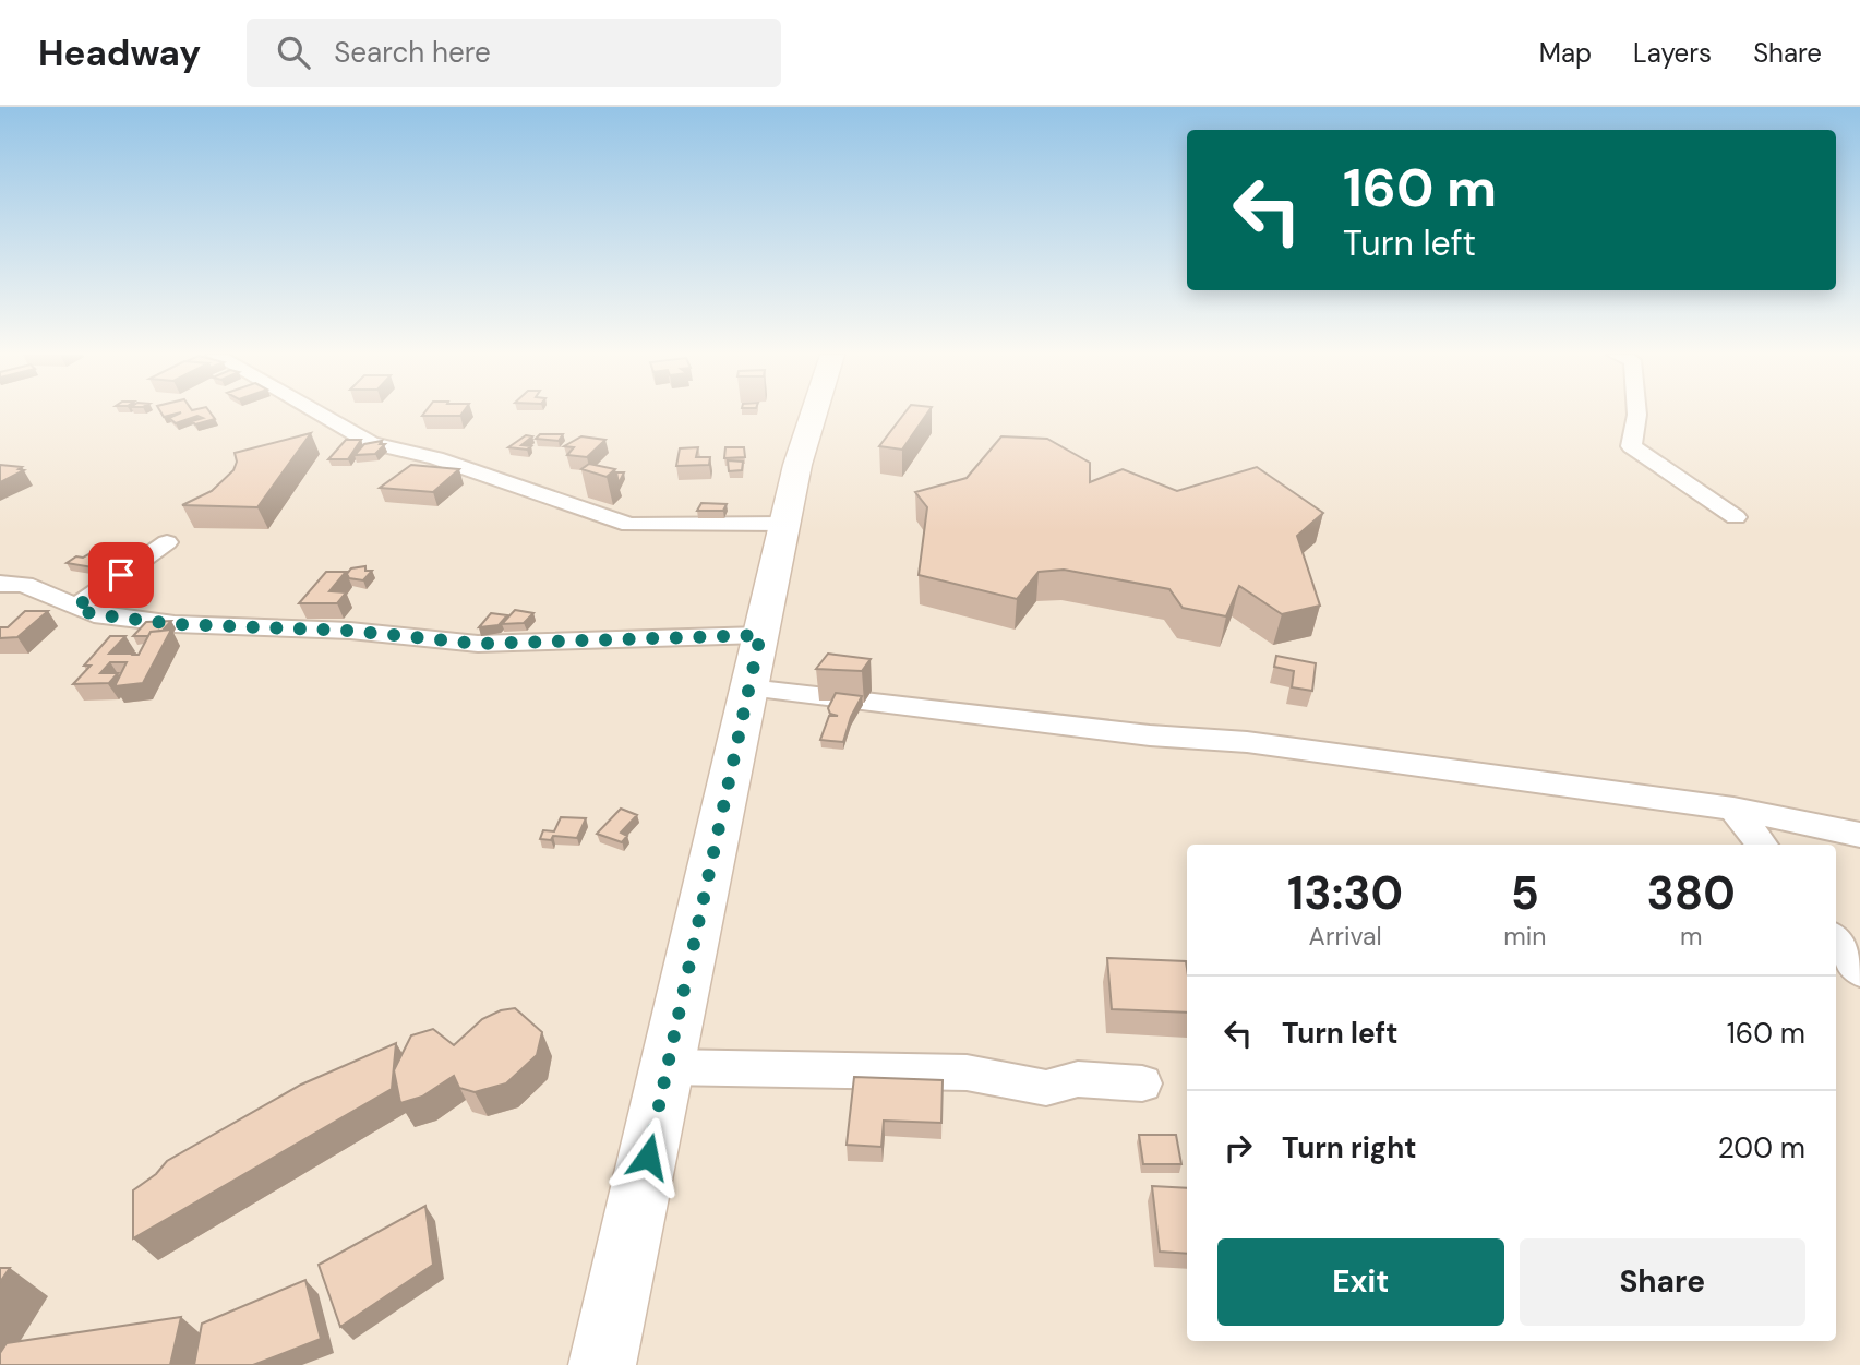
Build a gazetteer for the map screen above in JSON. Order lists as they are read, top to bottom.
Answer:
{
  "page": {
    "header": "Headway",
    "search": "Search here",
    "nav": ["Map", "Layers", "Share"],
    "turn": ["160 m", "Turn left"],
    "eta": [
      "13:30",
      "Arrival",
      "5",
      "min",
      "380",
      "m"
    ],
    "list": [
      {
        "name": "Turn left",
        "value": "160 m"
      },
      {
        "name": "Turn right",
        "value": "200 m"
      }
    ],
    "buttons": ["Exit", "Share"]
  }
}
